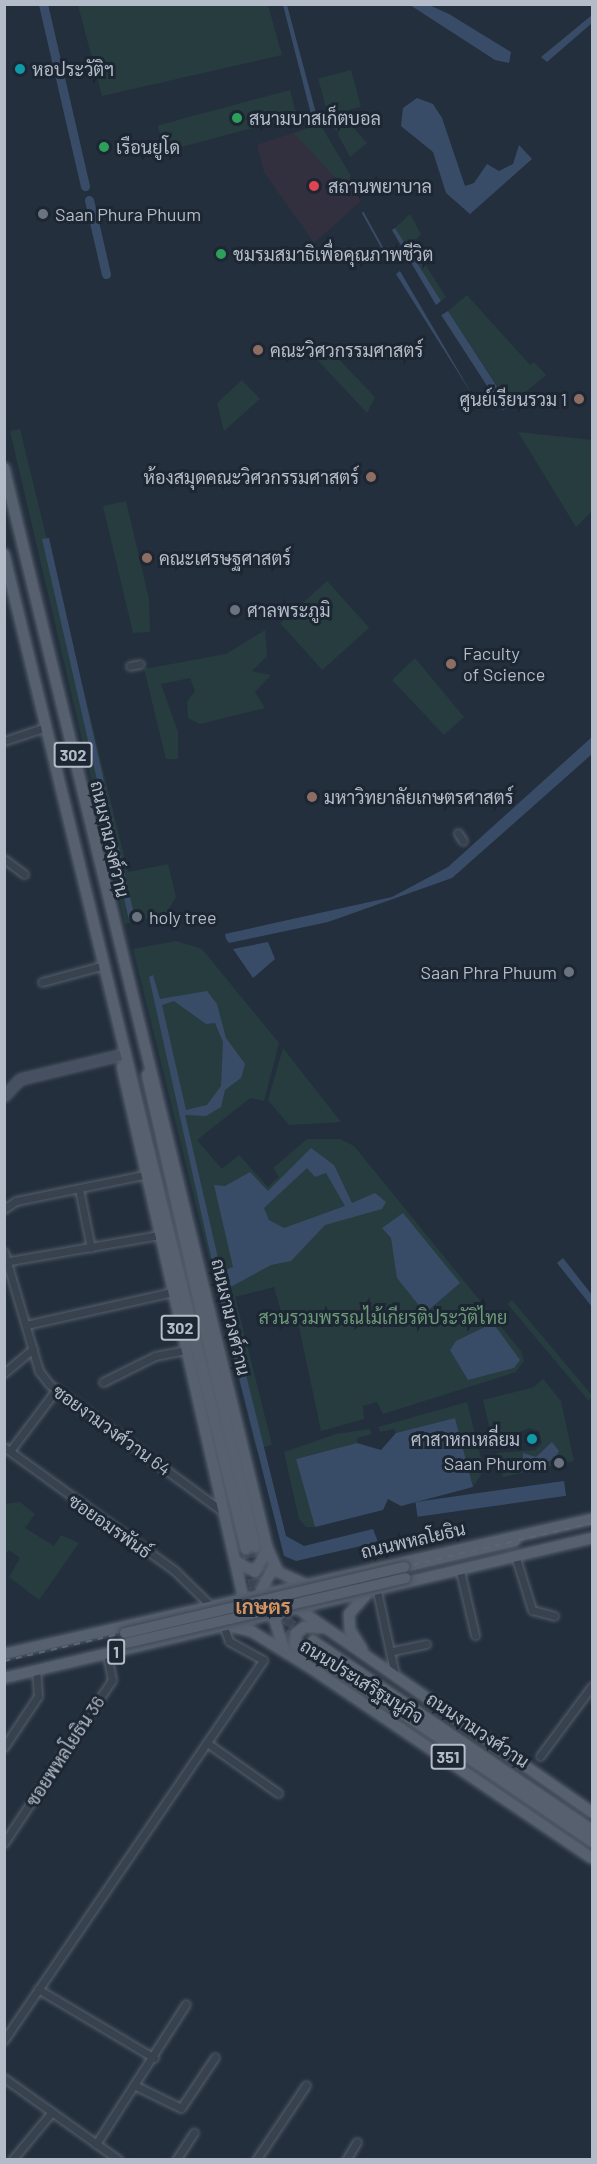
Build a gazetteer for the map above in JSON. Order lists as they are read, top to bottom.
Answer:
{
  "streets": {
    "main road": [
      "302",
      "ถนนงามวงศ์วาน",
      "ถนนพหลโยธิน",
      "1",
      "ถนนประเสริฐมนูกิจ",
      "351"
    ],
    "street": ["ซอยงามวงศ์วาน 64", "ซอยอมรพันธ์", "ซอยพหลโยธิน 36"]
  },
  "crossings": [
    ["ถนนงามวงศ์วาน", "ซอยงามวงศ์วาน 64"],
    ["ถนนงามวงศ์วาน", "ถนนพหลโยธิน"],
    ["ซอยอมรพันธ์", "ถนนพหลโยธิน"],
    ["ถนนพหลโยธิน", "ถนนประเสริฐมนูกิจ"],
    ["ถนนพหลโยธิน", "ซอยพหลโยธิน 36"]
  ],
  "districts": ["เกษตร"],
  "parks": ["สวนรวมพรรณไม้เกียรติประวัติไทย"],
  "places": [
    "หอประวัติฯ",
    "สนามบาสเก็ตบอล",
    "เรือนยูโด",
    "สถานพยาบาล",
    "Saan Phura Phuum",
    "ชมรมสมาธิเพื่อคุณภาพชีวิต",
    "คณะวิศวกรรมศาสตร์",
    "ศูนย์เรียนรวม 1",
    "ห้องสมุดคณะวิศวกรรมศาสตร์",
    "คณะเศรษฐศาสตร์",
    "ศาลพระภูมิ",
    "Faculty of Science",
    "มหาวิทยาลัยเกษตรศาสตร์",
    "holy tree",
    "Saan Phra Phuum",
    "ศาสาหกเหลี่ยม",
    "Saan Phurom"
  ]
}
